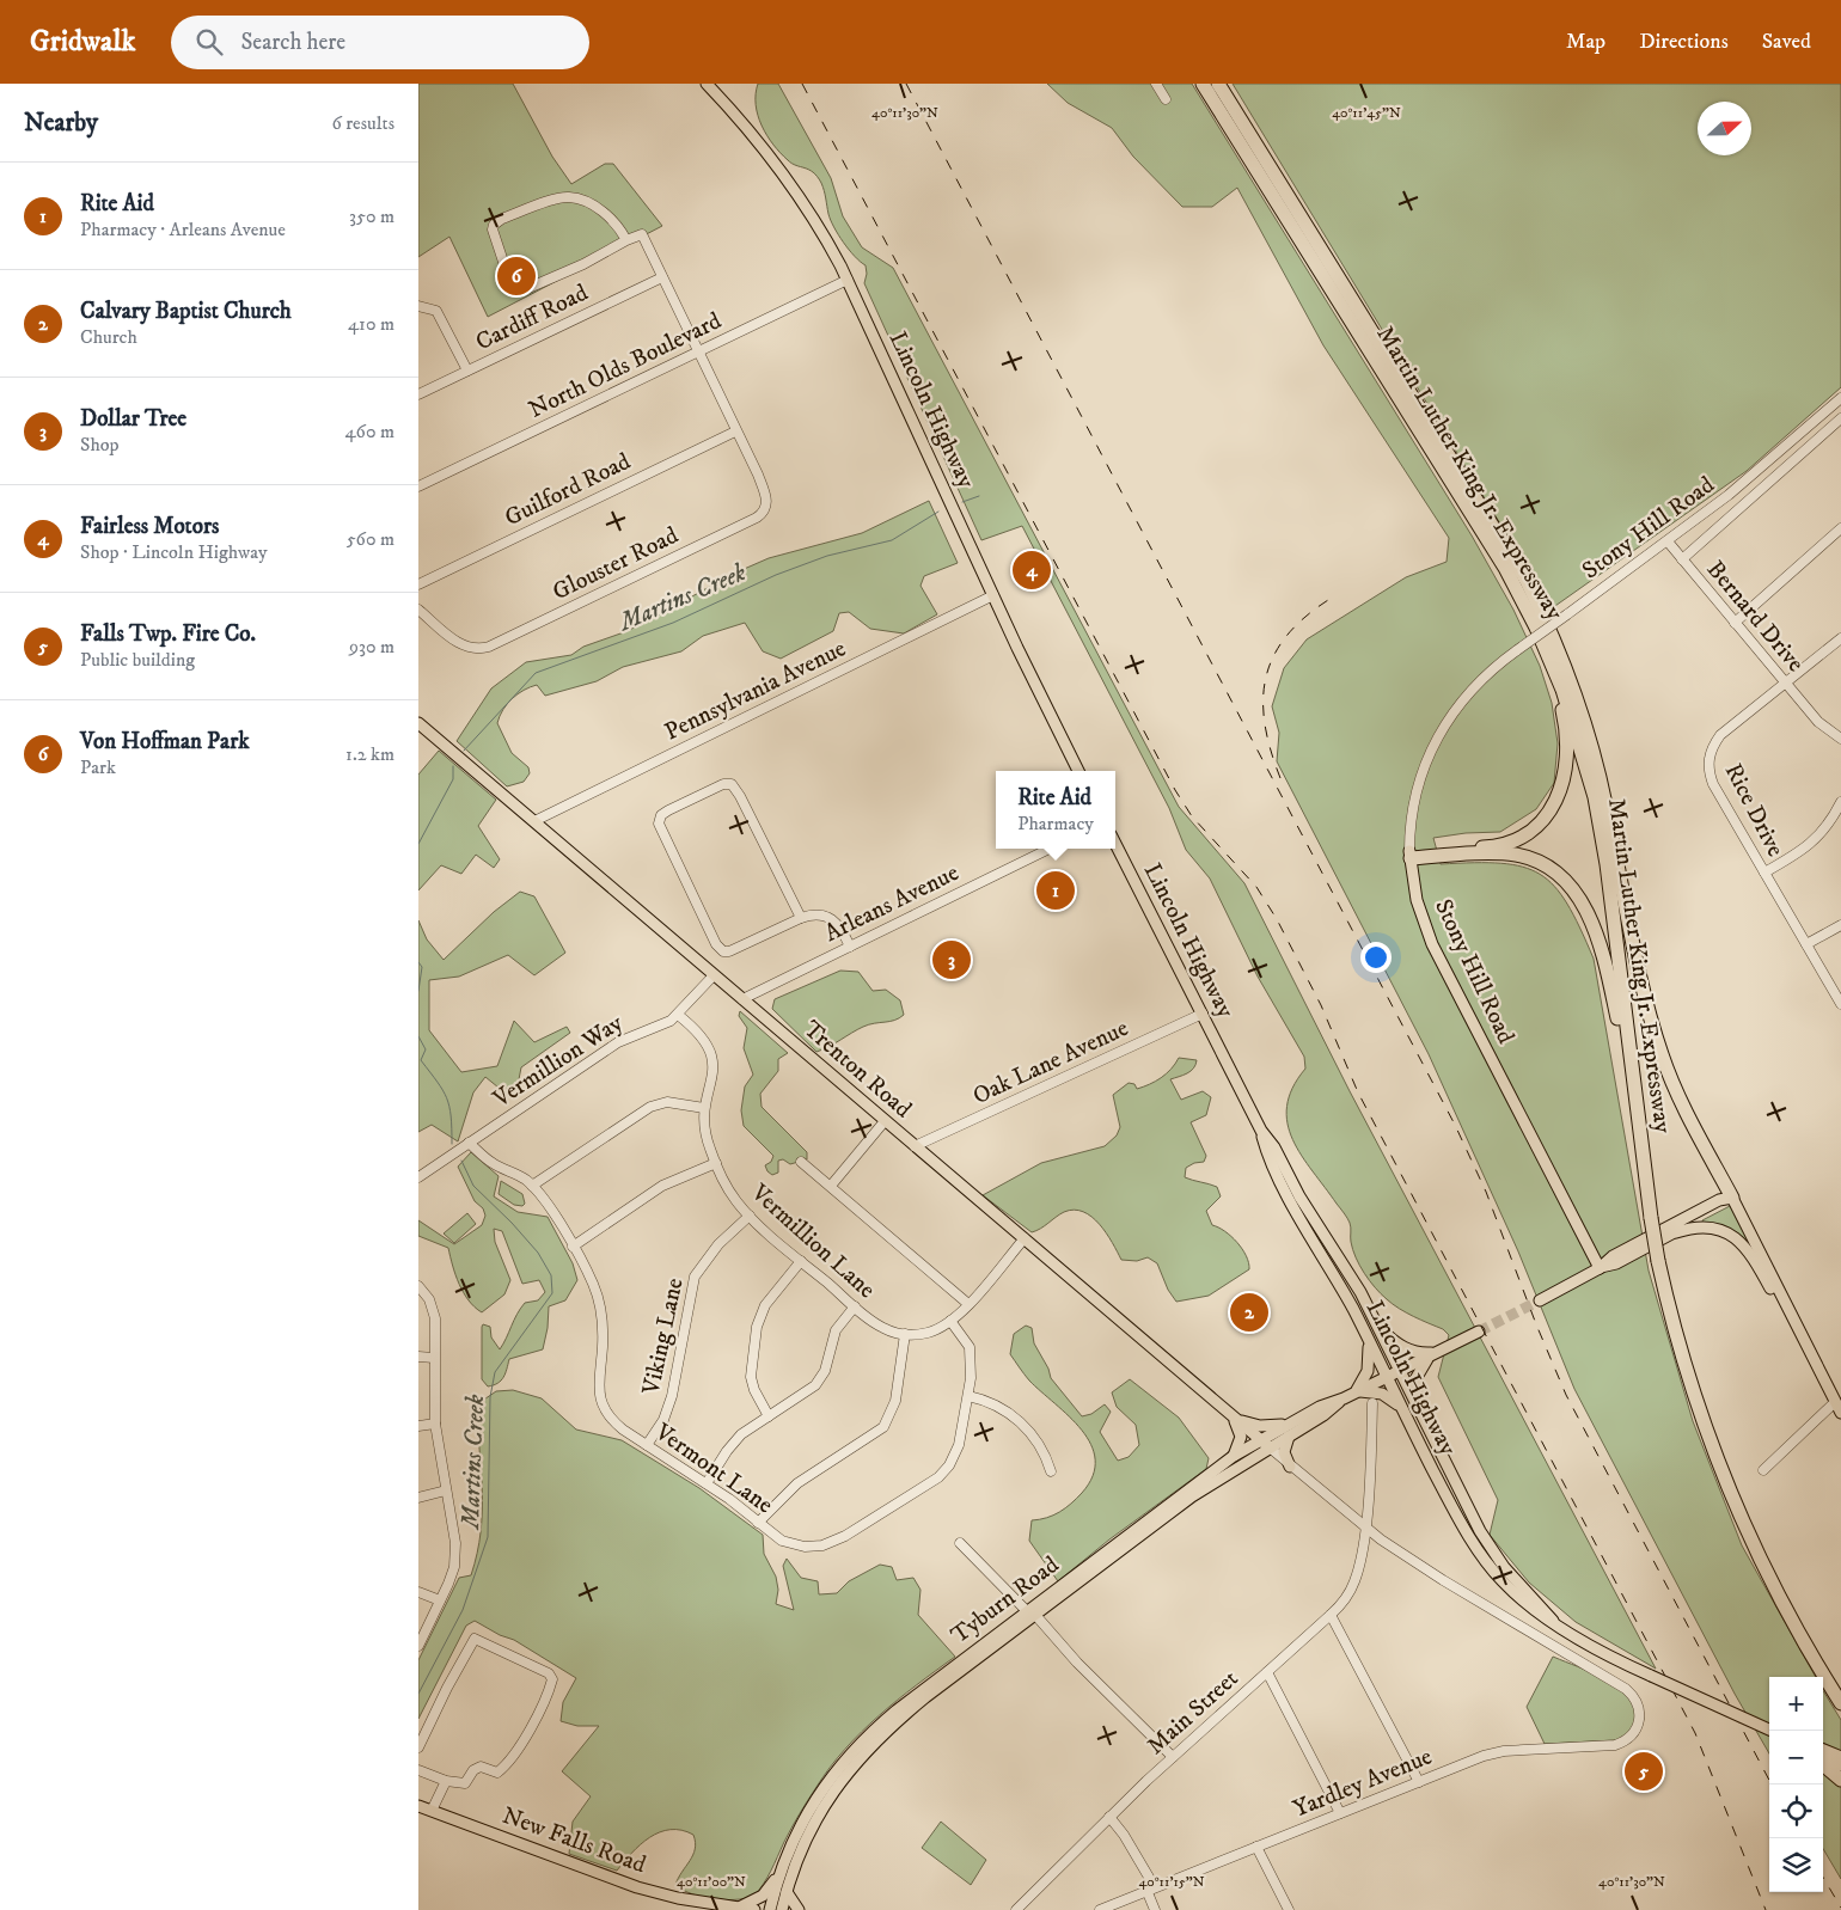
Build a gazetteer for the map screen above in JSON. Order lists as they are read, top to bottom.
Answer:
{
  "streets": {
    "highway": ["Martin Luther King Jr. Expressway"],
    "main road": [
      "Lincoln Highway",
      "Stony Hill Road",
      "Trenton Road",
      "Tyburn Road",
      "New Falls Road"
    ],
    "street": [
      "Cardiff Road",
      "North Olds Boulevard",
      "Guilford Road",
      "Glouster Road",
      "Bernard Drive",
      "Pennsylvania Avenue",
      "Rice Drive",
      "Arleans Avenue",
      "Vermillion Way",
      "Oak Lane Avenue",
      "Vermillion Lane",
      "Viking Lane",
      "Vermont Lane",
      "Main Street",
      "Yardley Avenue"
    ]
  },
  "crossings": [
    ["North Olds Boulevard", "Lincoln Highway"],
    ["Lincoln Highway", "Pennsylvania Avenue"],
    ["Lincoln Highway", "Oak Lane Avenue"],
    ["Lincoln Highway", "Tyburn Road"],
    ["Guilford Road", "Glouster Road"],
    ["Stony Hill Road", "Bernard Drive"],
    ["Bernard Drive", "Rice Drive"],
    ["Pennsylvania Avenue", "Trenton Road"],
    ["Arleans Avenue", "Trenton Road"],
    ["Vermillion Way", "Trenton Road"],
    ["Vermillion Way", "Vermillion Lane"],
    ["Vermillion Way", "Vermont Lane"],
    ["Oak Lane Avenue", "Trenton Road"],
    ["Trenton Road", "Vermillion Lane"],
    ["Trenton Road", "Tyburn Road"],
    ["Vermillion Lane", "Viking Lane"],
    ["Vermillion Lane", "Vermont Lane"],
    ["Viking Lane", "Vermont Lane"],
    ["Main Street", "Yardley Avenue"]
  ],
  "water": ["Martins Creek"],
  "north": "right",
  "page": {
    "header": "Gridwalk",
    "search": "Search here",
    "nav": ["Map", "Directions", "Saved"],
    "heading": ["Nearby", "6 results"],
    "list": [
      {
        "mark": "1",
        "name": "Rite Aid",
        "note": "Pharmacy · Arleans Avenue",
        "value": "350 m"
      },
      {
        "mark": "2",
        "name": "Calvary Baptist Church",
        "note": "Church",
        "value": "410 m"
      },
      {
        "mark": "3",
        "name": "Dollar Tree",
        "note": "Shop",
        "value": "460 m"
      },
      {
        "mark": "4",
        "name": "Fairless Motors",
        "note": "Shop · Lincoln Highway",
        "value": "560 m"
      },
      {
        "mark": "5",
        "name": "Falls Twp. Fire Co.",
        "note": "Public building",
        "value": "930 m"
      },
      {
        "mark": "6",
        "name": "Von Hoffman Park",
        "note": "Park",
        "value": "1.2 km"
      }
    ],
    "pins": [
      "6",
      "4",
      "1",
      "3",
      "2",
      "5"
    ],
    "popup": ["Rite Aid", "Pharmacy"],
    "map_buttons": ["+", "−"]
  },
  "coordinates": [
    "40°11'30\"N",
    "40°11'45\"N",
    "40°11'00\"N",
    "40°11'15\"N"
  ]
}
